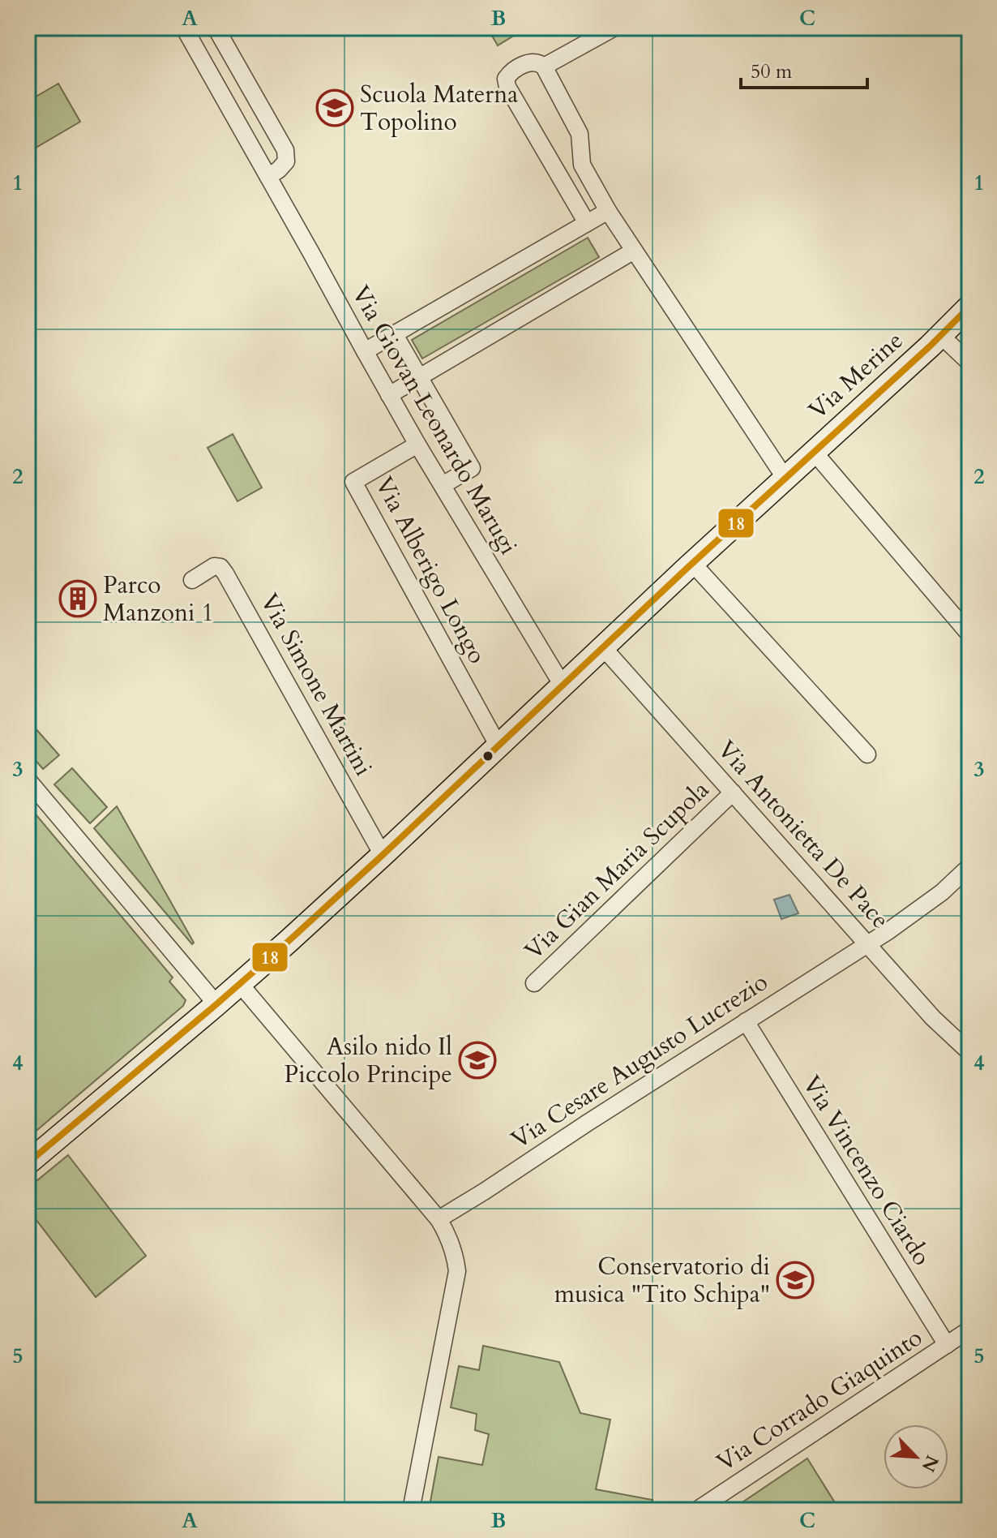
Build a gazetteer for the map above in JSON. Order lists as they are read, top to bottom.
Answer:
{
  "streets": {
    "main road": ["Via Merine"],
    "street": [
      "Via Giovan Leonardo Marugi",
      "Via Alberigo Longo",
      "Via Simone Martini",
      "Via Antonietta De Pace",
      "Via Gian Maria Scupola",
      "Via Cesare Augusto Lucrezio",
      "Via Vincenzo Ciardo",
      "Via Corrado Giaquinto"
    ]
  },
  "crossings": [
    ["Via Merine", "Via Giovan Leonardo Marugi"],
    ["Via Merine", "Via Alberigo Longo"],
    ["Via Merine", "Via Simone Martini"],
    ["Via Merine", "Via Antonietta De Pace"],
    ["Via Giovan Leonardo Marugi", "Via Alberigo Longo"],
    ["Via Antonietta De Pace", "Via Gian Maria Scupola"],
    ["Via Antonietta De Pace", "Via Cesare Augusto Lucrezio"],
    ["Via Cesare Augusto Lucrezio", "Via Vincenzo Ciardo"],
    ["Via Vincenzo Ciardo", "Via Corrado Giaquinto"]
  ],
  "places": {
    "school or university": ["Scuola Materna Topolino", "Asilo nido Il Piccolo Principe", "Conservatorio di musica \"Tito Schipa\""],
    "building": ["Parco Manzoni 1"]
  },
  "lines": ["transit line 18"],
  "scale_bar": "50 m",
  "north": "bottom right",
  "grid": {
    "columns": ["A", "B", "C"],
    "rows": [
      "1",
      "2",
      "3",
      "4",
      "5"
    ]
  }
}
